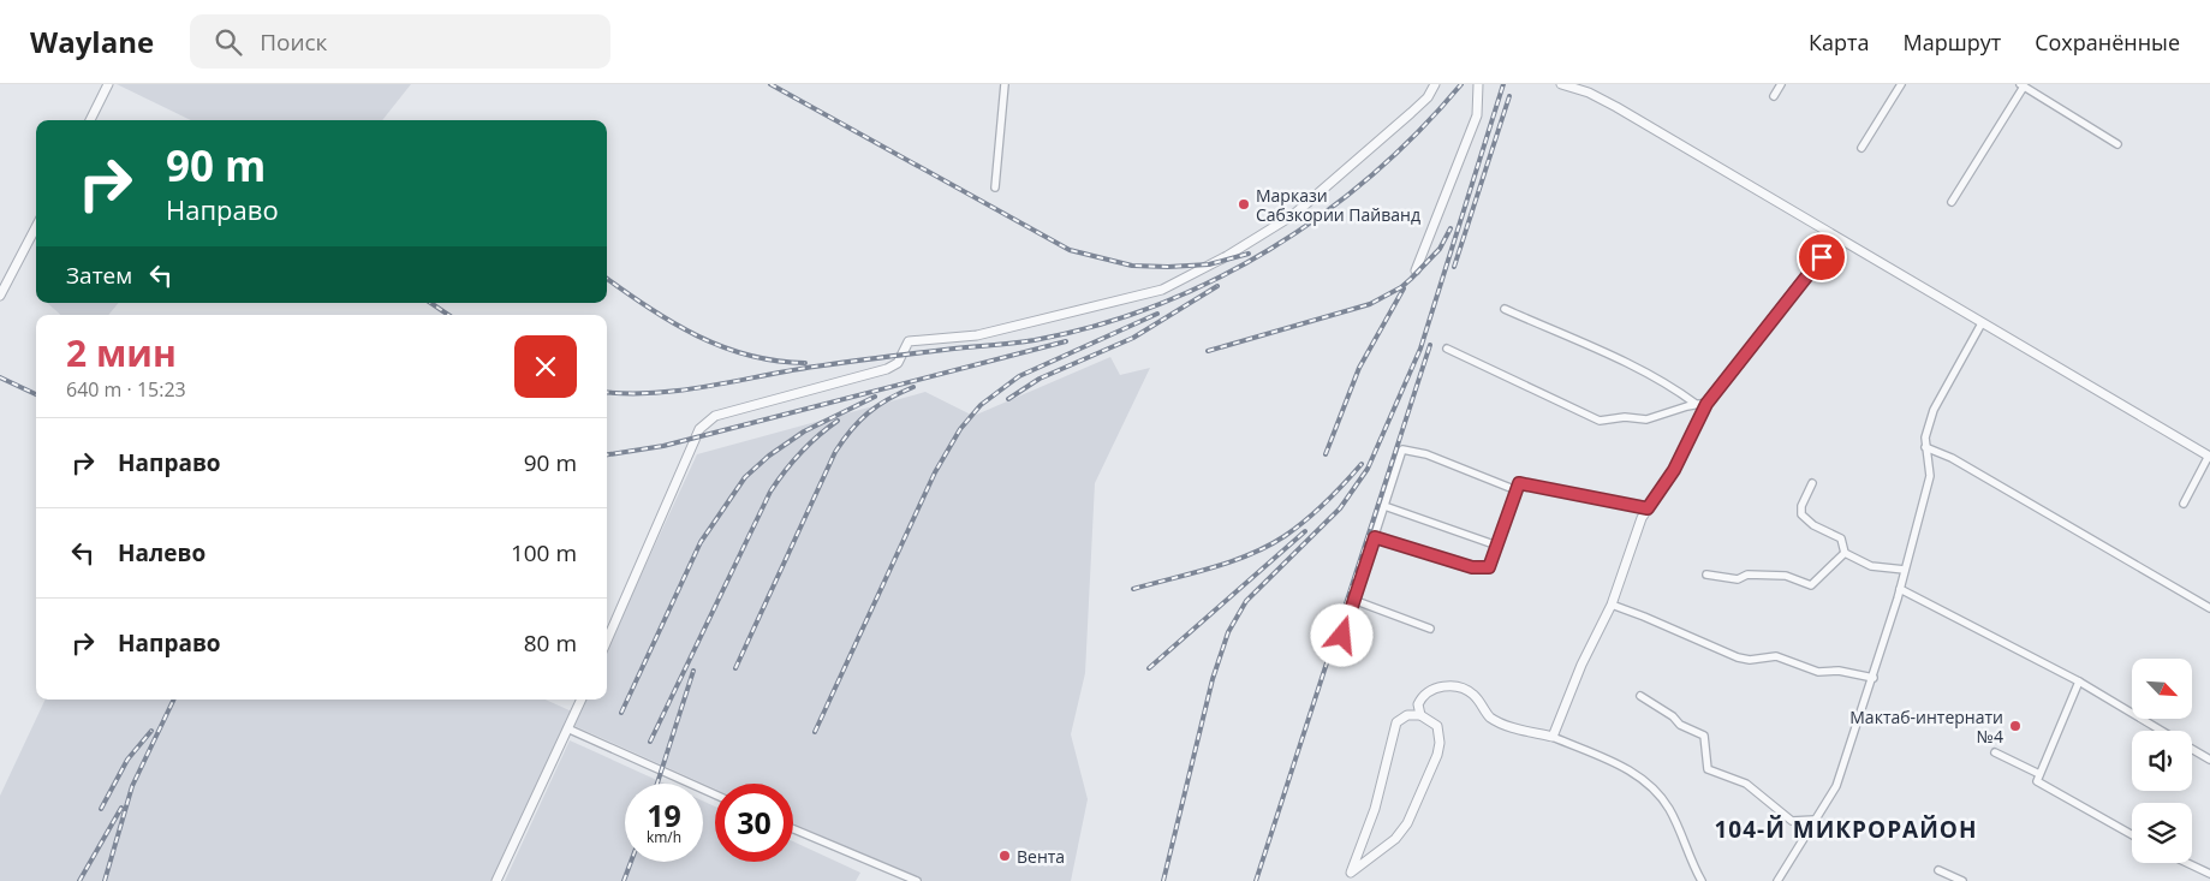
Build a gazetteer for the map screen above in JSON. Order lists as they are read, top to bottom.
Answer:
{
  "districts": ["104-Й МИКРОРАЙОН"],
  "places": ["Маркази Сабзкории Пайванд", "Мактаб-интернати №4", "Вента"],
  "north": "bottom right",
  "page": {
    "header": "Waylane",
    "search": "Поиск",
    "nav": ["Карта", "Маршрут", "Сохранённые"],
    "turn": ["90 m", "Направо"],
    "then": "Затем",
    "heading": ["2 мин", "640 m · 15:23"],
    "list": [
      {
        "name": "Направо",
        "value": "90 m"
      },
      {
        "name": "Налево",
        "value": "100 m"
      },
      {
        "name": "Направо",
        "value": "80 m"
      }
    ],
    "speed": "19 km/h",
    "limit": "30"
  }
}
